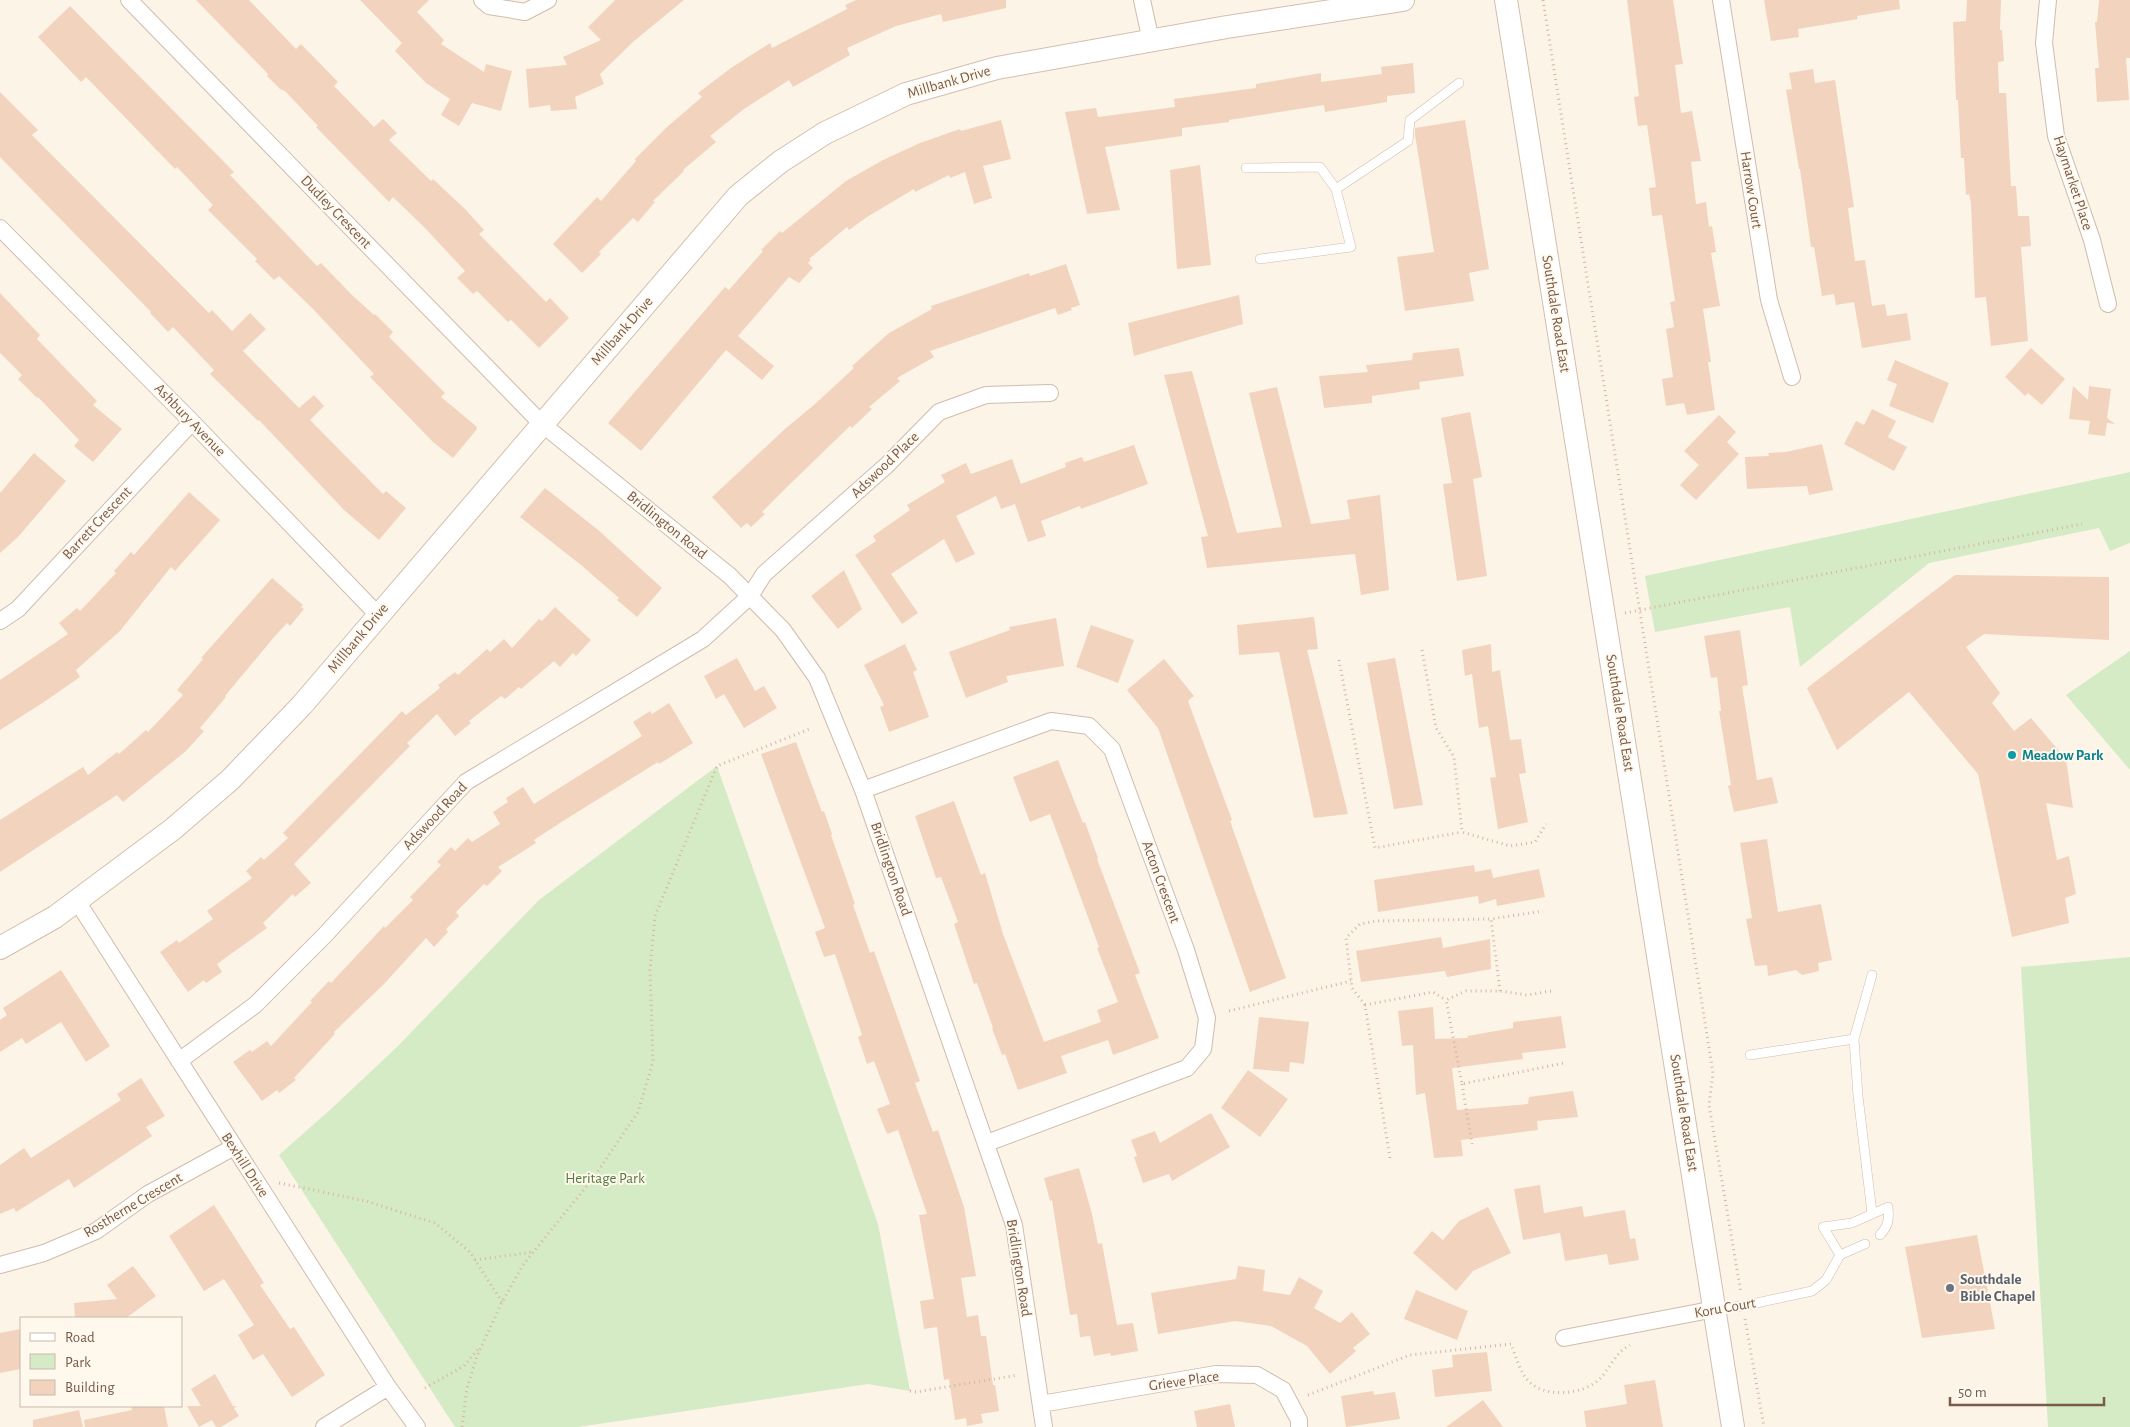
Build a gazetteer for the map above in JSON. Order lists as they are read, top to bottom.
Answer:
{
  "streets": {
    "street": [
      "Millbank Drive",
      "Haymarket Place",
      "Harrow Court",
      "Dudley Crescent",
      "Southdale Road East",
      "Ashbury Avenue",
      "Adswood Place",
      "Barrett Crescent",
      "Bridlington Road",
      "Adswood Road",
      "Acton Crescent",
      "Bexhill Drive",
      "Rostherne Crescent",
      "Koru Court",
      "Grieve Place"
    ]
  },
  "crossings": [
    ["Millbank Drive", "Dudley Crescent"],
    ["Millbank Drive", "Ashbury Avenue"],
    ["Millbank Drive", "Bridlington Road"],
    ["Millbank Drive", "Bexhill Drive"],
    ["Dudley Crescent", "Bridlington Road"],
    ["Southdale Road East", "Koru Court"],
    ["Ashbury Avenue", "Barrett Crescent"],
    ["Adswood Place", "Bridlington Road"],
    ["Adswood Place", "Adswood Road"],
    ["Bridlington Road", "Adswood Road"],
    ["Bridlington Road", "Acton Crescent"],
    ["Bridlington Road", "Grieve Place"],
    ["Adswood Road", "Bexhill Drive"],
    ["Bexhill Drive", "Rostherne Crescent"]
  ],
  "parks": ["Heritage Park"],
  "places": ["Meadow Park", "Southdale Bible Chapel"],
  "legend": ["Road", "Park", "Building"],
  "scale_bar": "50 m"
}
